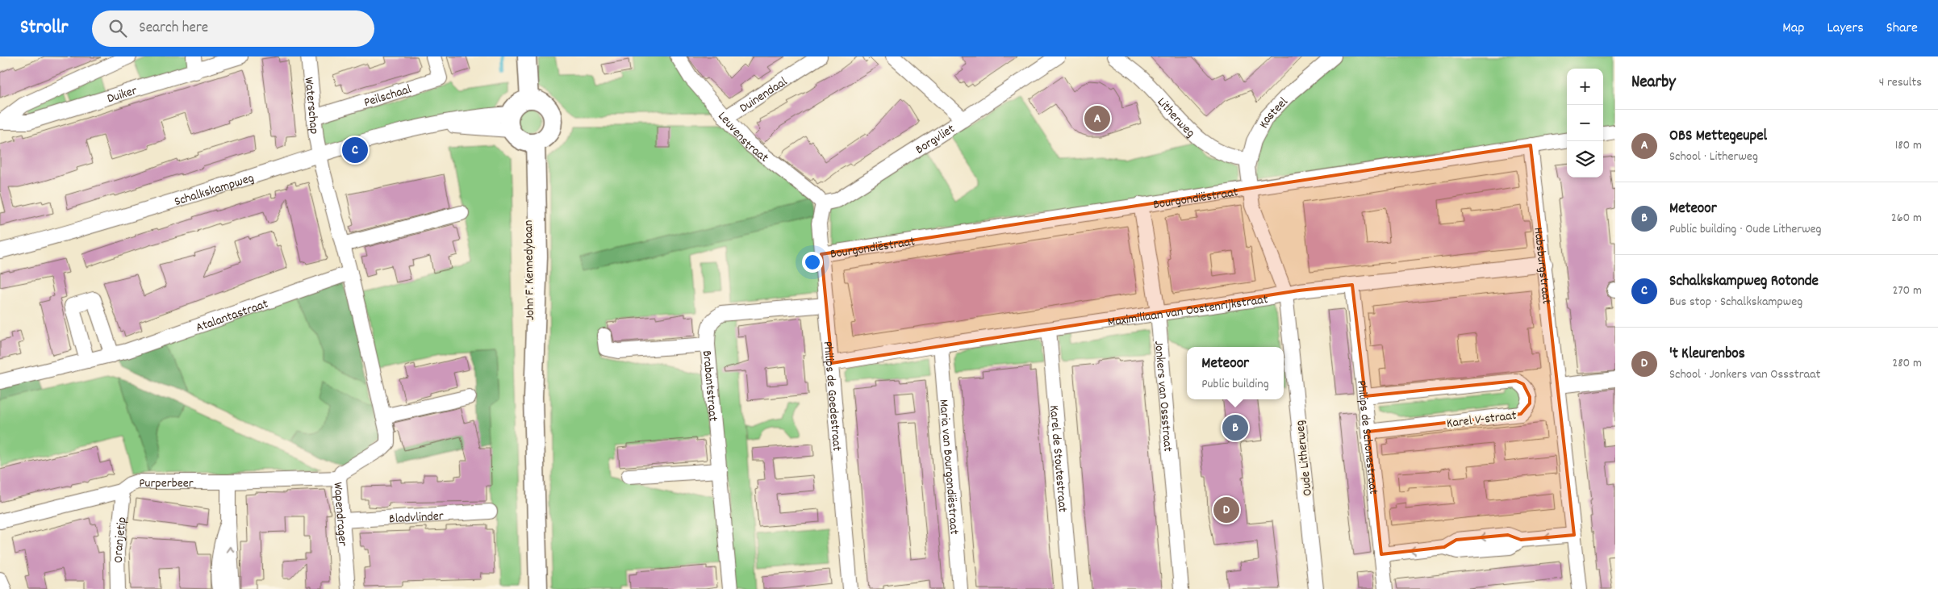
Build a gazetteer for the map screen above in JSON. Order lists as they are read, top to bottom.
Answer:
{
  "streets": {
    "main road": ["John F. Kennedybaan"],
    "street": [
      "Duiker",
      "Duinendaal",
      "Peilschaal",
      "Waterschap",
      "Kasteel",
      "Litherweg",
      "Leuvenstraat",
      "Borgvliet",
      "Schalkskampweg",
      "Bourgondiëstraat",
      "Habsburgstraat",
      "Maximiliaan van Oostenrijkstraat",
      "Atalantastraat",
      "Brabantstraat",
      "Philips de Goedestraat",
      "Jonkers van Ossstraat",
      "Karel V-straat",
      "Philips de Schonestraat",
      "Oude Litherweg",
      "Karel de Stoutestraat",
      "Maria van Bourgondiëstraat",
      "Purperbeer",
      "Wapendrager",
      "Bladvlinder",
      "Oranjetip"
    ]
  },
  "crossings": [
    ["Duinendaal", "Leuvenstraat"],
    ["Peilschaal", "Waterschap"],
    ["Waterschap", "Schalkskampweg"],
    ["Waterschap", "Wapendrager"],
    ["Kasteel", "Litherweg"],
    ["Kasteel", "Bourgondiëstraat"],
    ["Kasteel", "Oude Litherweg"],
    ["Leuvenstraat", "Borgvliet"],
    ["Leuvenstraat", "Philips de Goedestraat"],
    ["Borgvliet", "Philips de Goedestraat"],
    ["Schalkskampweg", "John F. Kennedybaan"],
    ["Schalkskampweg", "Wapendrager"],
    ["Bourgondiëstraat", "Habsburgstraat"],
    ["Bourgondiëstraat", "Philips de Goedestraat"],
    ["Bourgondiëstraat", "Jonkers van Ossstraat"],
    ["Bourgondiëstraat", "Oude Litherweg"],
    ["Habsburgstraat", "Maximiliaan van Oostenrijkstraat"],
    ["Maximiliaan van Oostenrijkstraat", "Philips de Goedestraat"],
    ["Maximiliaan van Oostenrijkstraat", "Jonkers van Ossstraat"],
    ["Maximiliaan van Oostenrijkstraat", "Philips de Schonestraat"],
    ["Maximiliaan van Oostenrijkstraat", "Oude Litherweg"],
    ["Maximiliaan van Oostenrijkstraat", "Karel de Stoutestraat"],
    ["Maximiliaan van Oostenrijkstraat", "Maria van Bourgondiëstraat"],
    ["Atalantastraat", "Wapendrager"],
    ["Karel V-straat", "Philips de Schonestraat"],
    ["Purperbeer", "Wapendrager"],
    ["Purperbeer", "Oranjetip"],
    ["Wapendrager", "Bladvlinder"]
  ],
  "page": {
    "header": "Strollr",
    "search": "Search here",
    "nav": ["Map", "Layers", "Share"],
    "heading": ["Nearby", "4 results"],
    "map_buttons": ["+", "−"],
    "pins": [
      "A",
      "C",
      "B",
      "D"
    ],
    "list": [
      {
        "mark": "A",
        "name": "OBS Mettegeupel",
        "note": "School · Litherweg",
        "value": "180 m"
      },
      {
        "mark": "B",
        "name": "Meteoor",
        "note": "Public building · Oude Litherweg",
        "value": "260 m"
      },
      {
        "mark": "C",
        "name": "Schalkskampweg Rotonde",
        "note": "Bus stop · Schalkskampweg",
        "value": "270 m"
      },
      {
        "mark": "D",
        "name": "'t Kleurenbos",
        "note": "School · Jonkers van Ossstraat",
        "value": "280 m"
      }
    ],
    "popup": ["Meteoor", "Public building"]
  }
}
